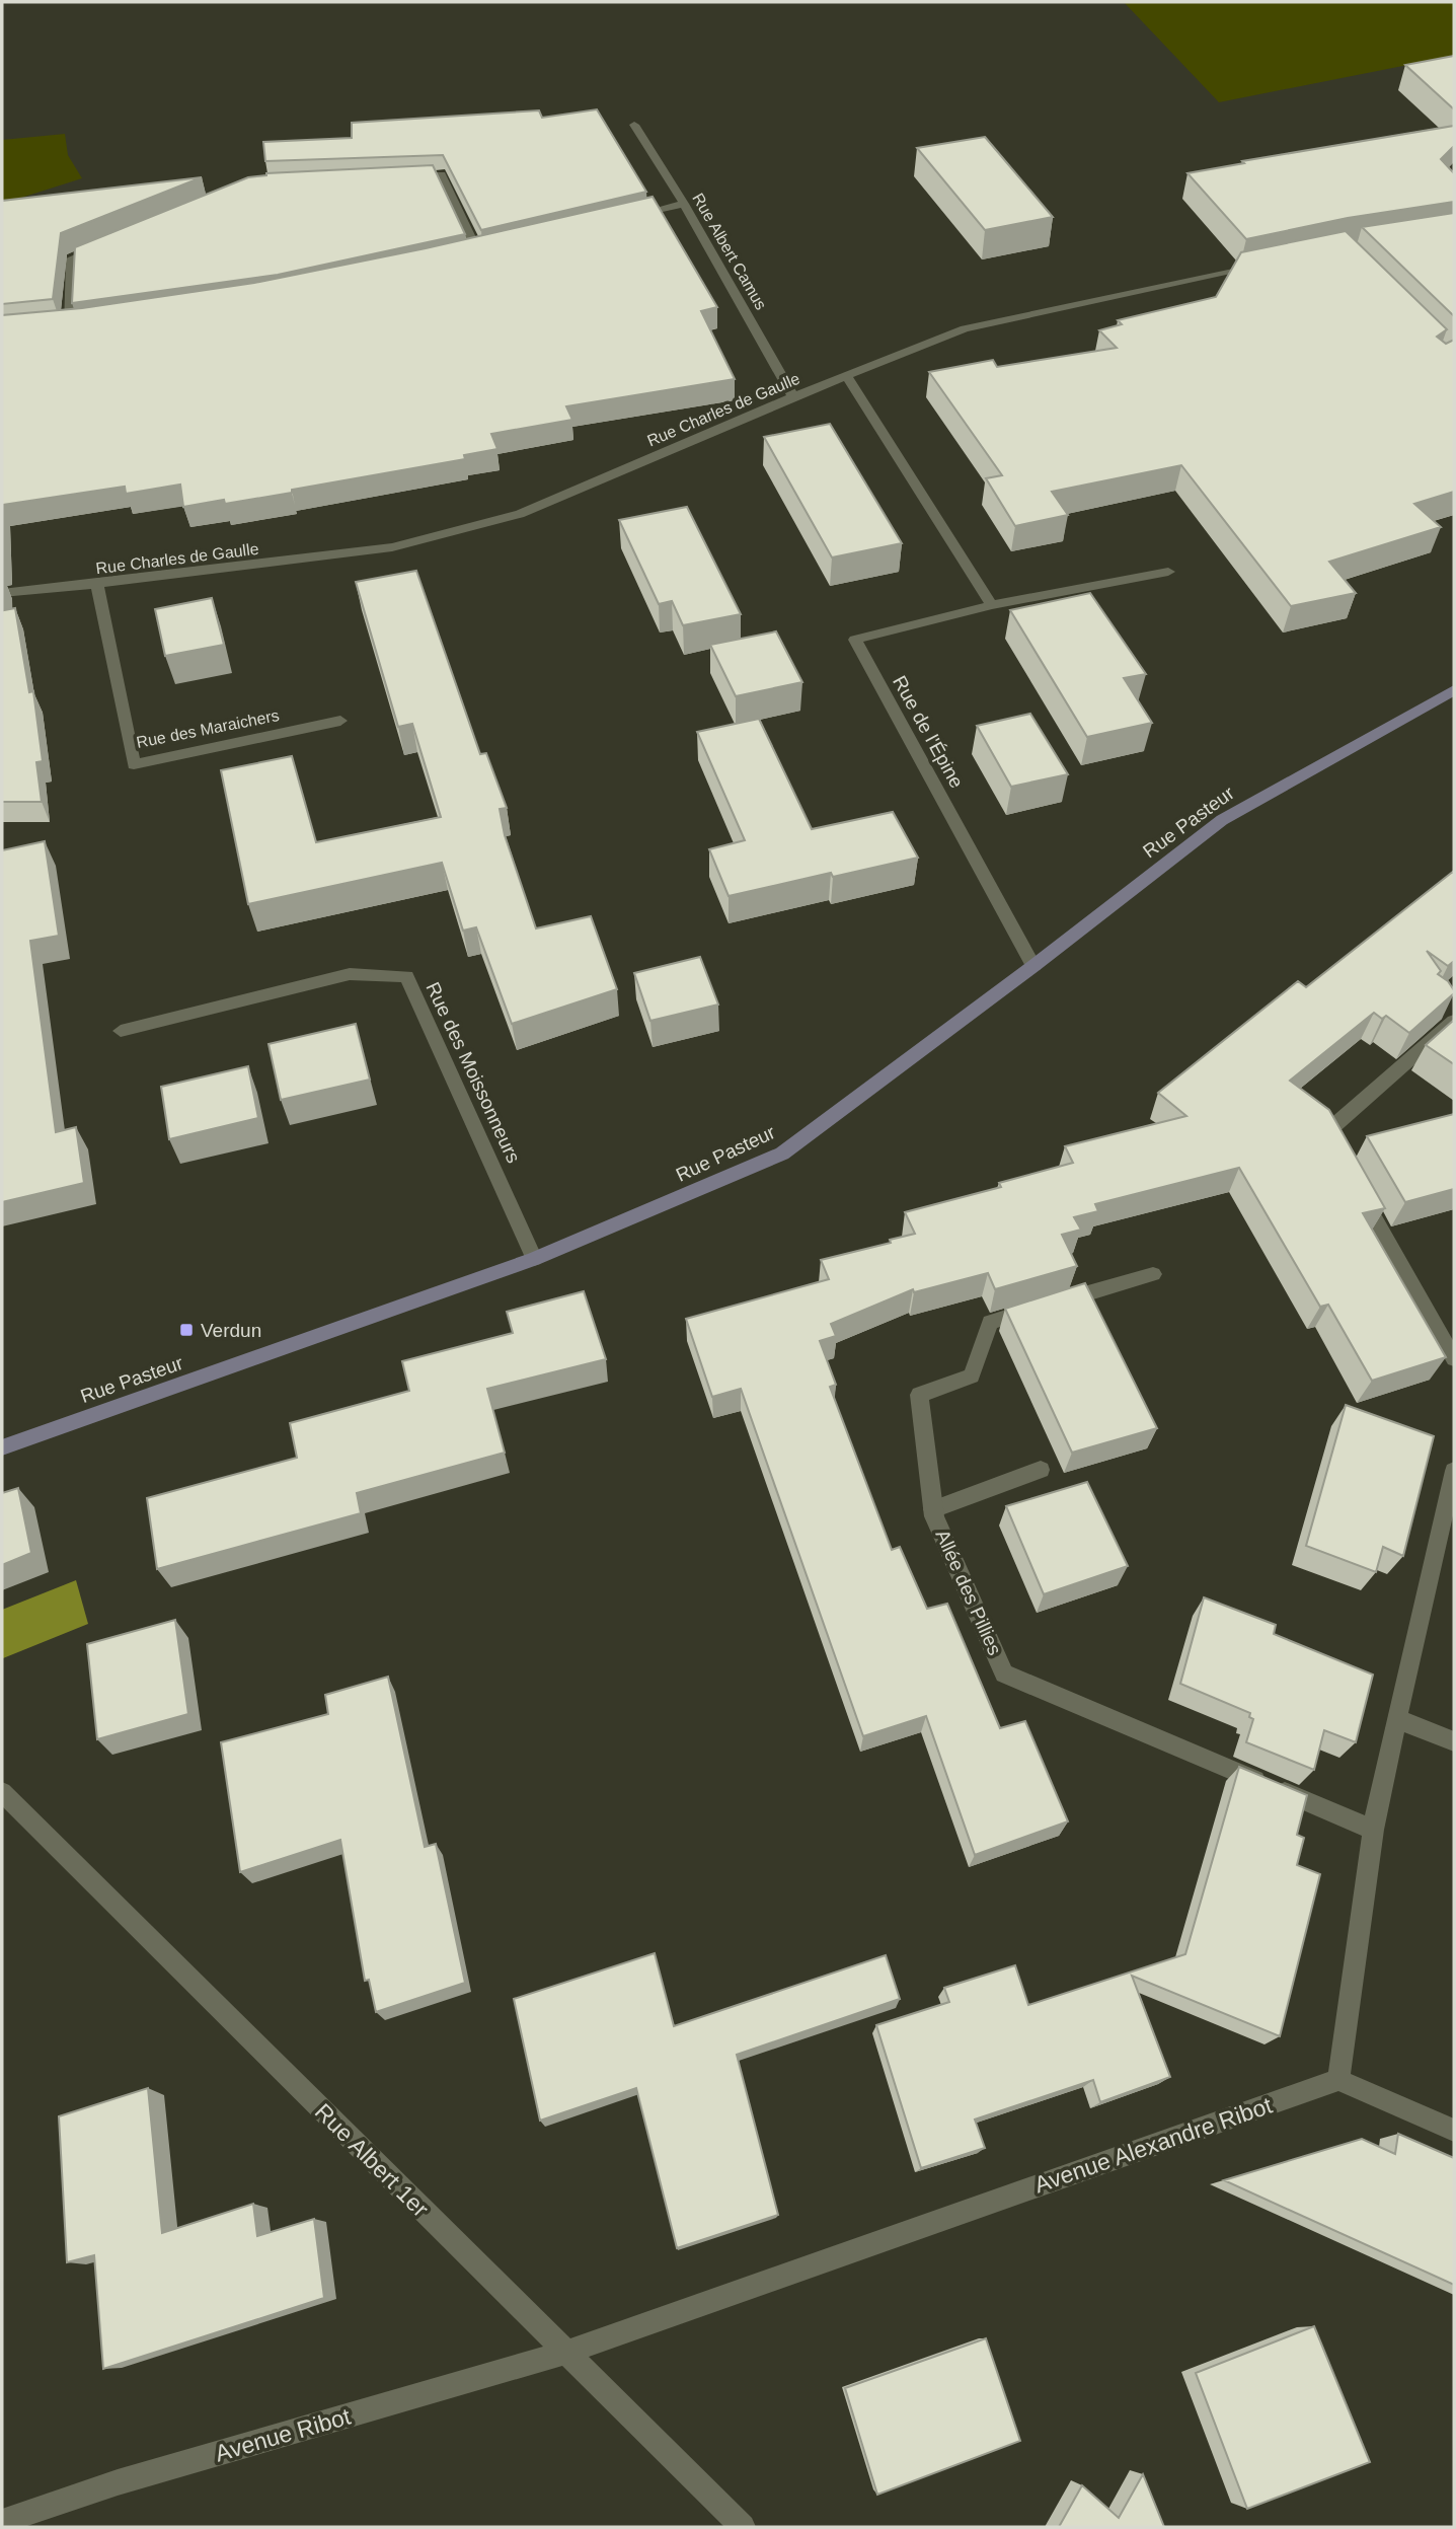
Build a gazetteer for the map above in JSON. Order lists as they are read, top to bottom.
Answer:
{
  "streets": {
    "street": [
      "Rue Albert Camus",
      "Rue Charles de Gaulle",
      "Rue des Maraichers",
      "Rue de l'Épine",
      "Rue Pasteur",
      "Rue des Moissonneurs",
      "Allée des Pillies",
      "Avenue Alexandre Ribot",
      "Rue Albert 1er",
      "Avenue Ribot"
    ]
  },
  "crossings": [
    ["Rue Albert Camus", "Rue Charles de Gaulle"],
    ["Rue Charles de Gaulle", "Rue des Maraichers"],
    ["Rue de l'Épine", "Rue Pasteur"],
    ["Rue Pasteur", "Rue des Moissonneurs"],
    ["Avenue Alexandre Ribot", "Rue Albert 1er"],
    ["Avenue Alexandre Ribot", "Avenue Ribot"],
    ["Rue Albert 1er", "Avenue Ribot"]
  ],
  "places": {
    "transit": ["Verdun"]
  }
}
